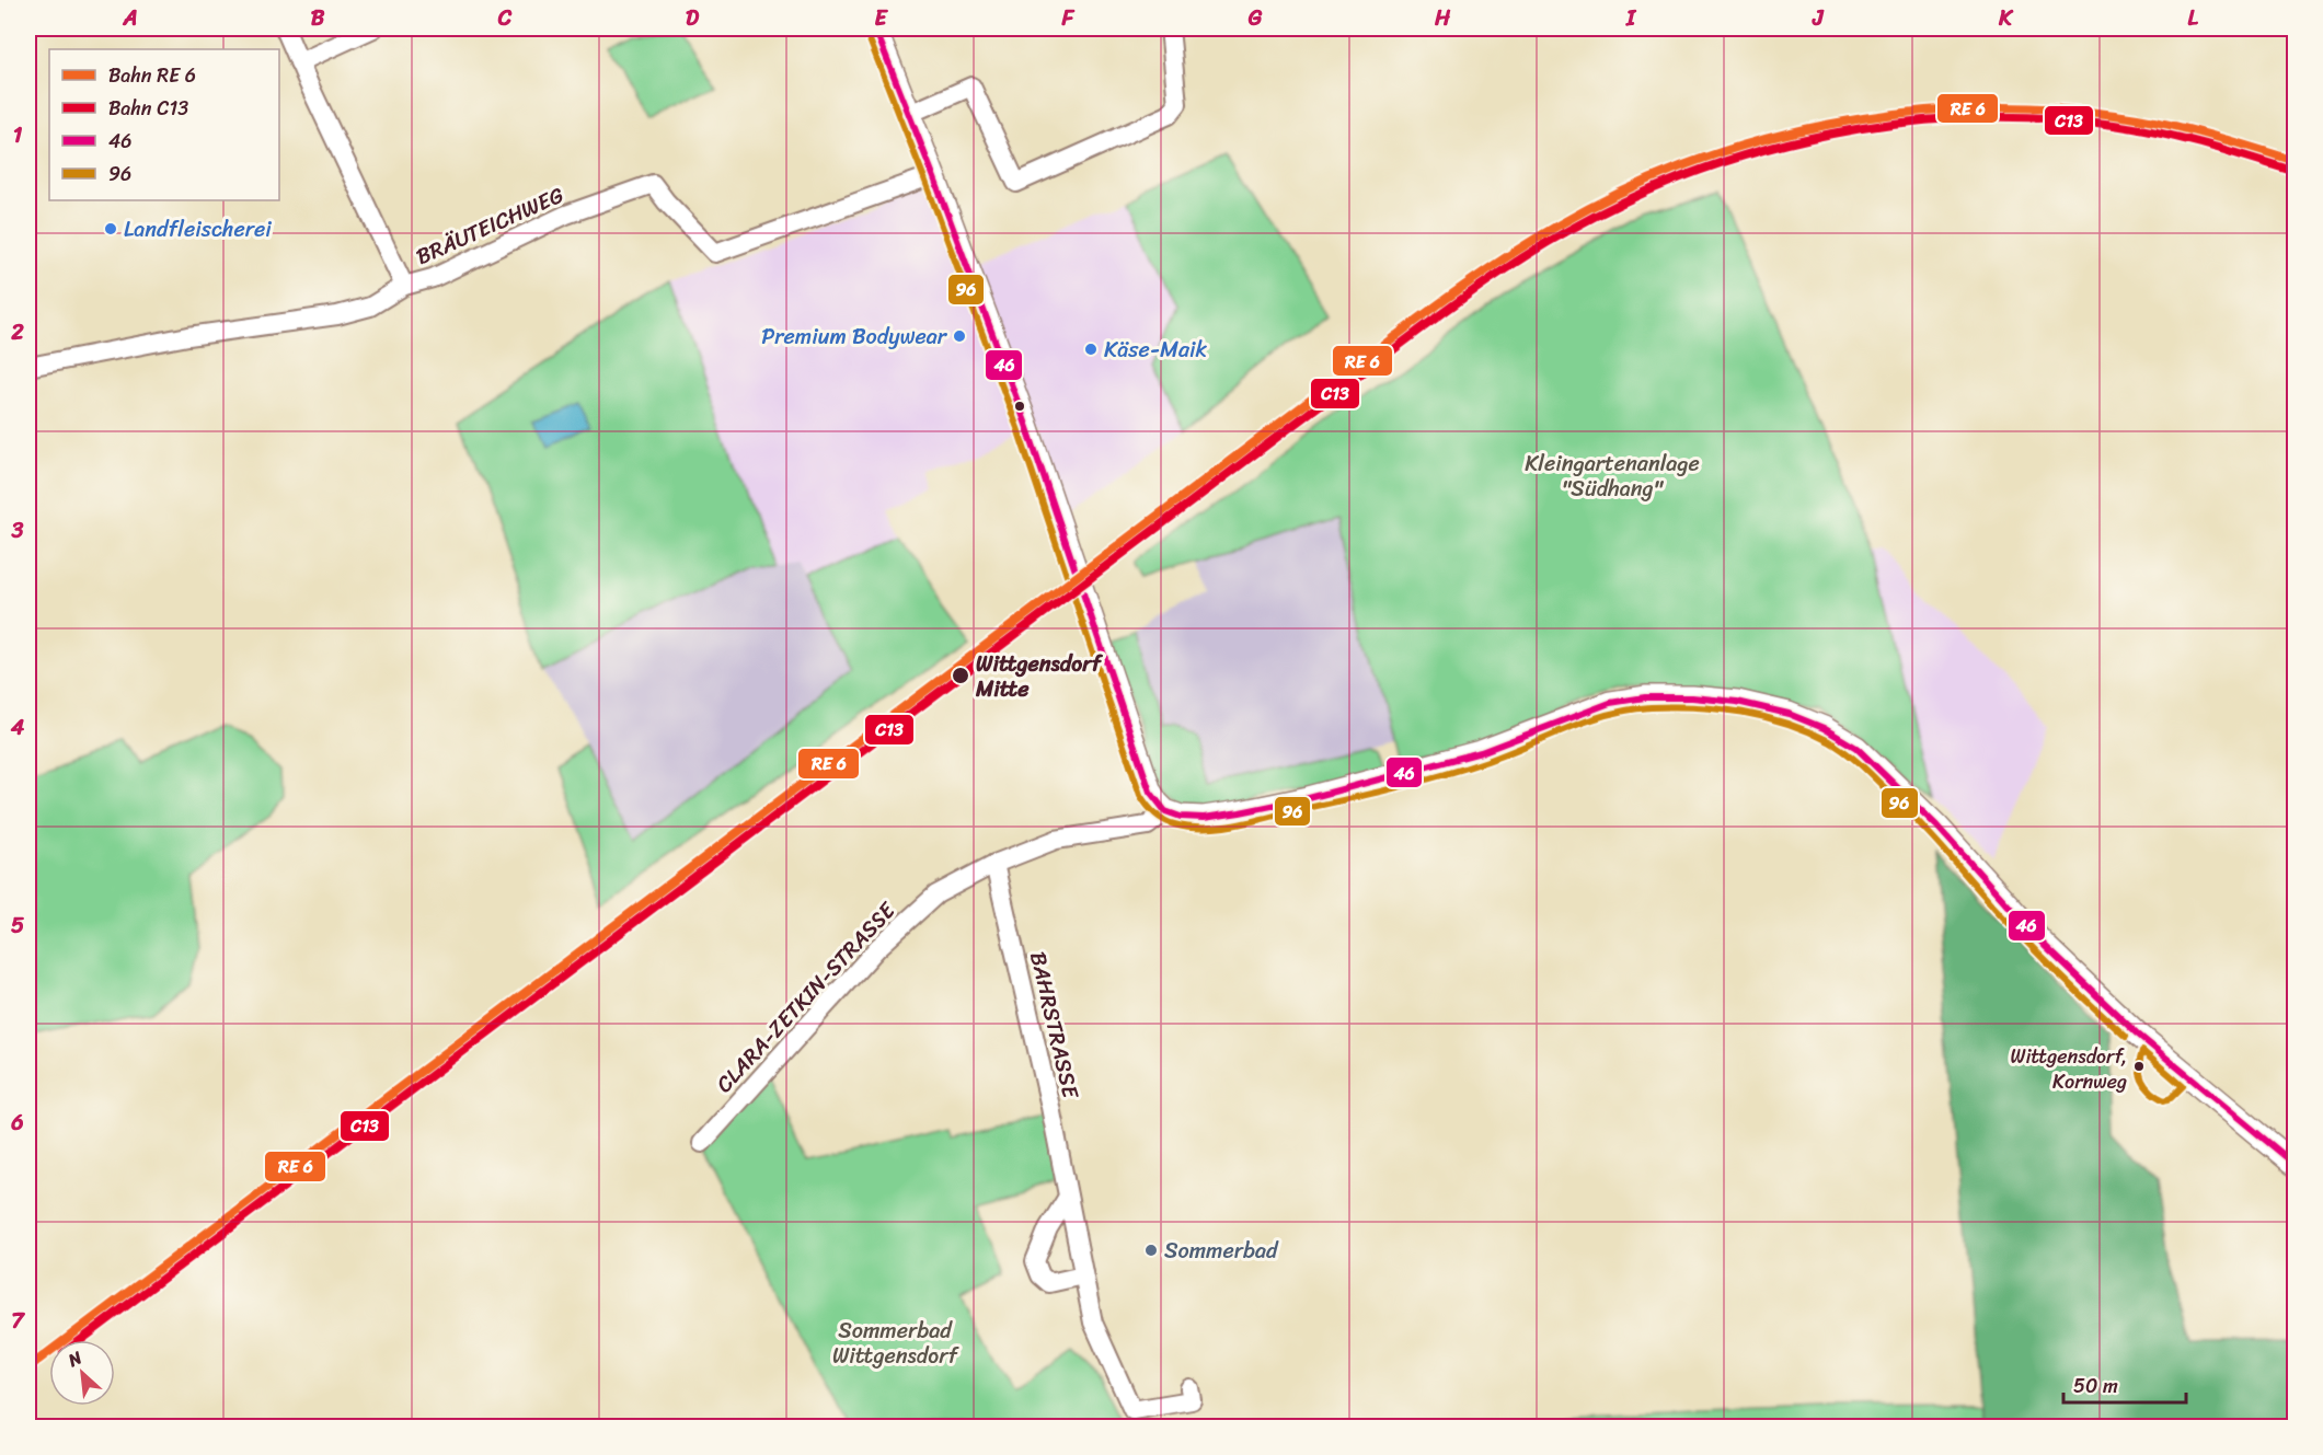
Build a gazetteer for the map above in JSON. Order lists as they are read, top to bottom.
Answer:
{
  "streets": {
    "street": ["BRÄUTEICHWEG", "CLARA-ZETKIN-STRASSE", "BAHRSTRASSE"]
  },
  "crossings": [
    ["CLARA-ZETKIN-STRASSE", "BAHRSTRASSE"]
  ],
  "parks": ["Kleingartenanlage \"Südhang\"", "Sommerbad Wittgensdorf"],
  "places": [
    "Landfleischerei",
    "Premium Bodywear",
    "Käse-Maik",
    "Wittgensdorf Mitte",
    "Wittgensdorf, Kornweg",
    "Sommerbad"
  ],
  "lines": ["transit line 46", "transit line 96", "rail line C13"],
  "legend": [
    "Bahn RE 6",
    "Bahn C13",
    "46",
    "96"
  ],
  "scale_bar": "50 m",
  "north": "top left",
  "grid": {
    "columns": [
      "A",
      "B",
      "C",
      "D",
      "E",
      "F",
      "G",
      "H",
      "I",
      "J",
      "K",
      "L"
    ],
    "rows": [
      "1",
      "2",
      "3",
      "4",
      "5",
      "6",
      "7"
    ]
  }
}
